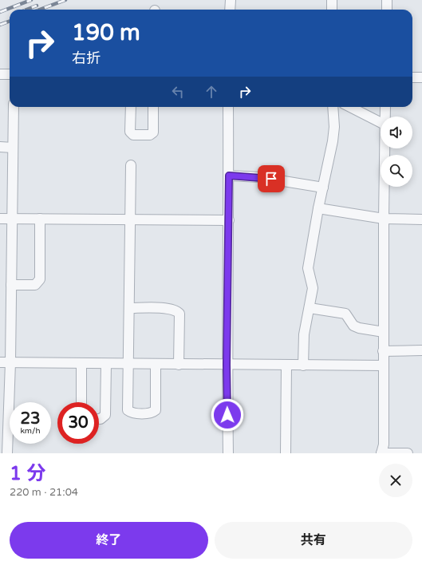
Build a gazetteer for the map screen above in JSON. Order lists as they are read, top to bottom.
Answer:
{
  "page": {
    "turn": ["190 m", "右折"],
    "speed": "23 km/h",
    "limit": "30",
    "heading": ["1 分", "220 m · 21:04"],
    "buttons": ["終了", "共有"]
  }
}
